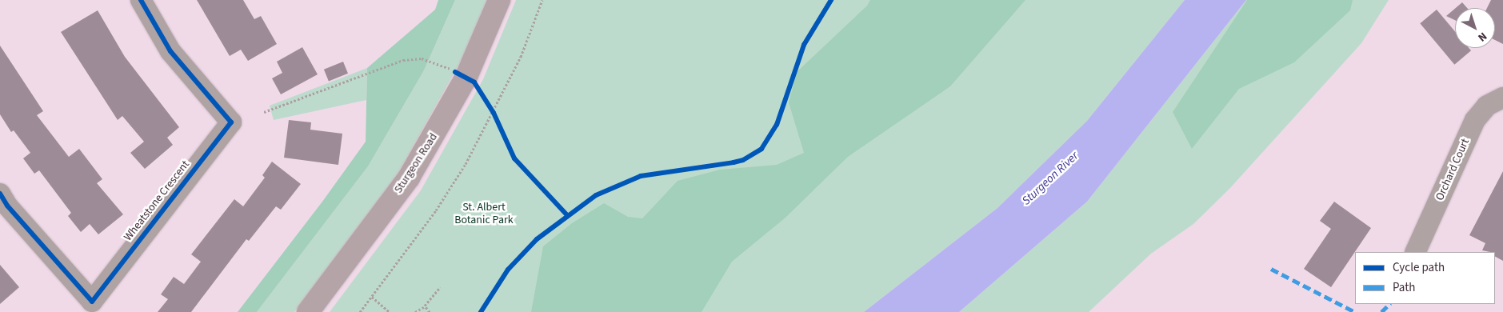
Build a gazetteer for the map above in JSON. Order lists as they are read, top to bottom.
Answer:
{
  "streets": {
    "main road": ["Sturgeon Road"],
    "street": ["Orchard Court", "Wheatstone Crescent"]
  },
  "water": ["Sturgeon River"],
  "parks": ["St. Albert Botanic Park"],
  "legend": ["Cycle path", "Path"],
  "north": "bottom right"
}
